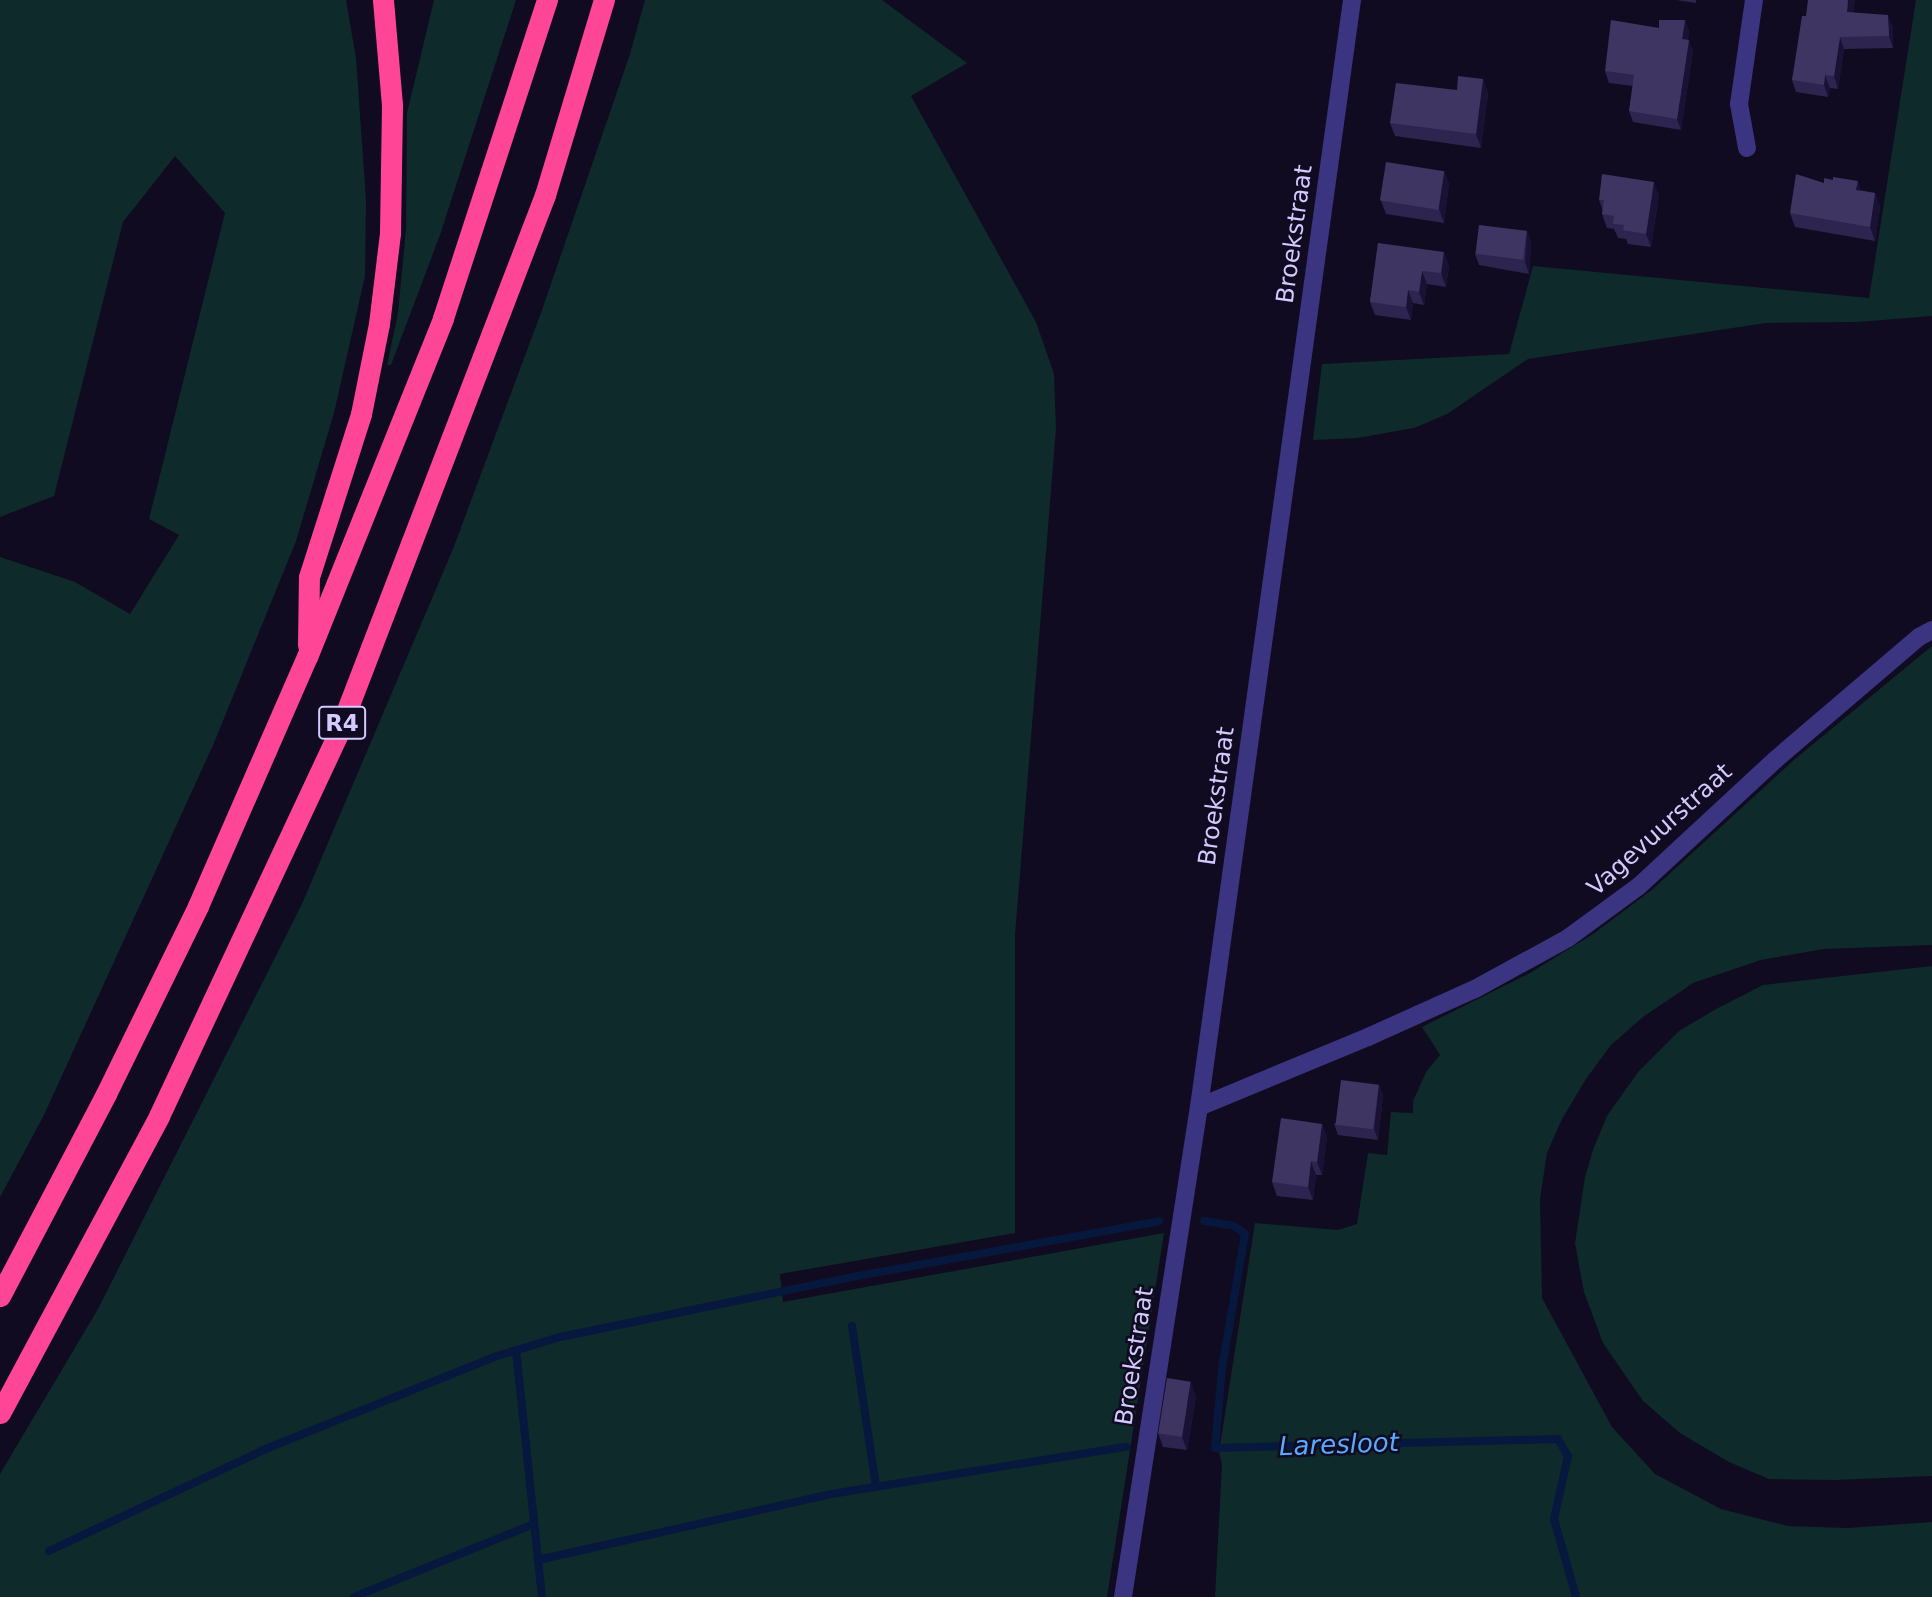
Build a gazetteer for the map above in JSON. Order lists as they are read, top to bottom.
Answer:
{
  "streets": {
    "highway": ["R4"],
    "street": ["Broekstraat", "Vagevuurstraat"]
  },
  "crossings": [
    ["Broekstraat", "Vagevuurstraat"]
  ],
  "water": ["Laresloot"]
}
